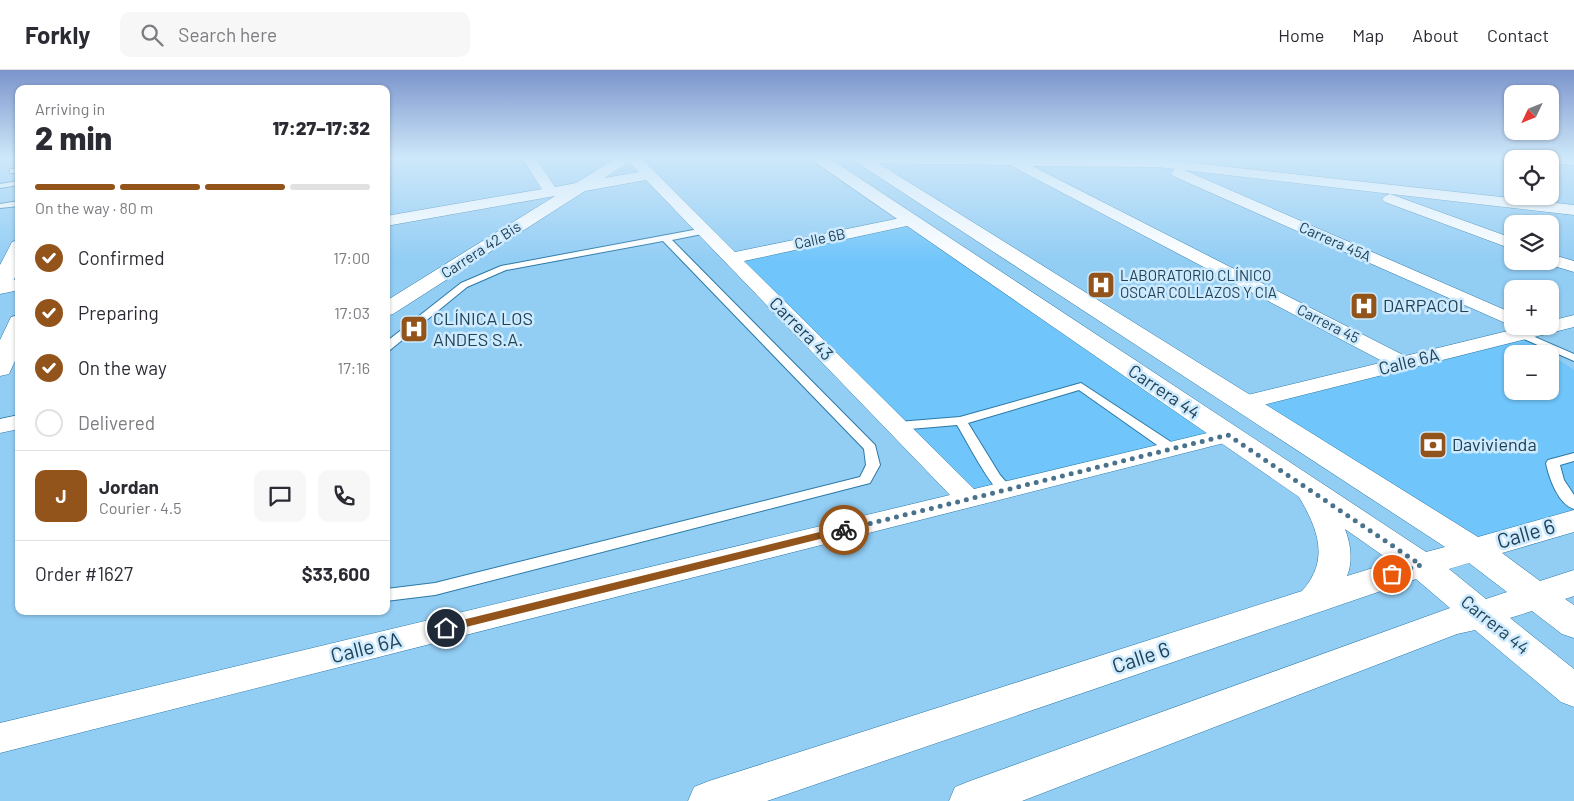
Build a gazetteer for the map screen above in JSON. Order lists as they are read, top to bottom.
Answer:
{
  "streets": {
    "main road": ["Carrera 44", "Calle 6"],
    "street": [
      "Calle 6B",
      "Carrera 45A",
      "Carrera 42 Bis",
      "Carrera 45",
      "Carrera 43",
      "Calle 6A"
    ]
  },
  "crossings": [
    ["Calle 6B", "Carrera 43"],
    ["Calle 6B", "Carrera 44"],
    ["Carrera 45", "Calle 6A"],
    ["Carrera 43", "Calle 6A"],
    ["Calle 6A", "Carrera 44"],
    ["Carrera 44", "Calle 6"]
  ],
  "places": {
    "hospital": ["LABORATORIO CLÍNICO OSCAR COLLAZOS Y CIA", "DARPACOL", "CLÍNICA LOS ANDES S.A."],
    "bank": ["Davivienda"]
  },
  "north": "bottom left",
  "page": {
    "header": "Forkly",
    "search": "Search here",
    "nav": [
      "Home",
      "Map",
      "About",
      "Contact"
    ],
    "map_buttons": ["+", "−"],
    "heading": ["2 min", "Arriving in", "17:27–17:32"],
    "panel": [
      "Jordan",
      "Courier · 4.5",
      "Order #1627",
      "$33,600"
    ],
    "bar": "On the way · 80 m",
    "list": [
      ["Confirmed", "17:00"],
      ["Preparing", "17:03"],
      ["On the way", "17:16"],
      "Delivered"
    ],
    "round": "J"
  }
}
